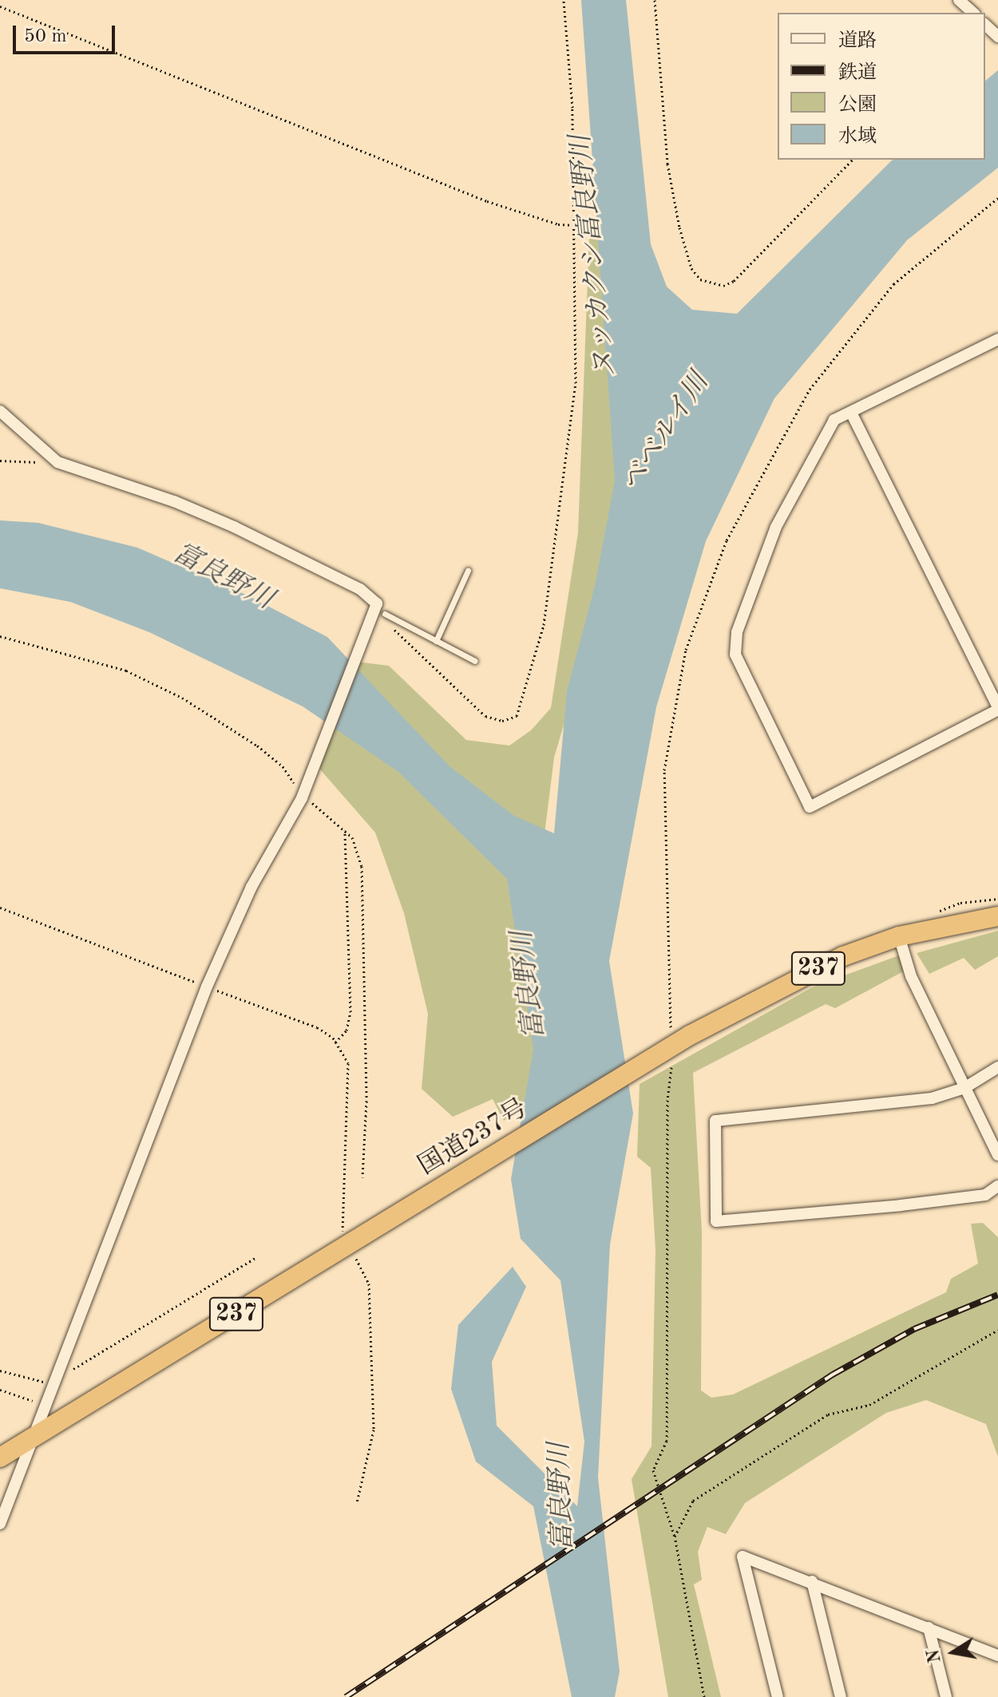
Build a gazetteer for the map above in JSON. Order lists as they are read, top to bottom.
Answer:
{
  "streets": {
    "highway": ["237", "国道237号"]
  },
  "water": ["ヌッカクシ富良野川", "ベベルイ川", "富良野川"],
  "legend": [
    "道路",
    "鉄道",
    "公園",
    "水域"
  ],
  "scale_bar": "50 m",
  "north": "left"
}
